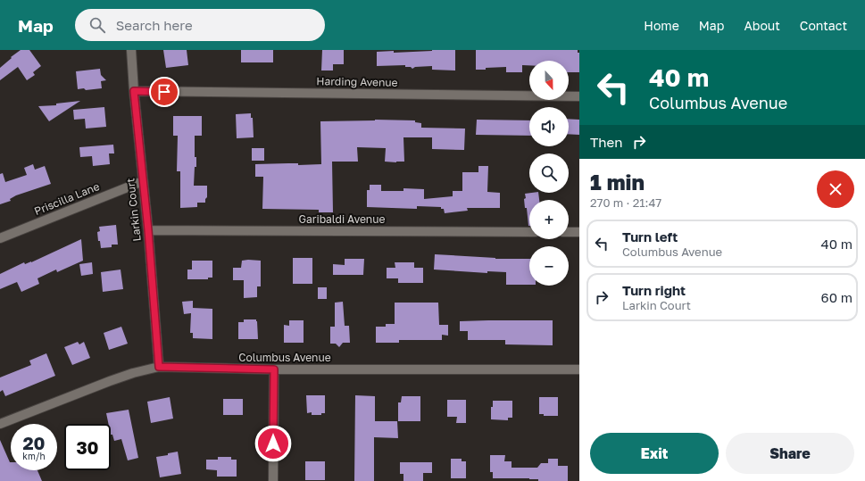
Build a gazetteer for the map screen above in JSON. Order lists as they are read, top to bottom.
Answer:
{
  "streets": {
    "street": [
      "Harding Avenue",
      "Priscilla Lane",
      "Larkin Court",
      "Garibaldi Avenue",
      "Columbus Avenue"
    ]
  },
  "crossings": [
    ["Harding Avenue", "Larkin Court"],
    ["Priscilla Lane", "Larkin Court"],
    ["Larkin Court", "Garibaldi Avenue"],
    ["Larkin Court", "Columbus Avenue"]
  ],
  "north": "bottom",
  "page": {
    "header": "Map",
    "search": "Search here",
    "nav": [
      "Home",
      "Map",
      "About",
      "Contact"
    ],
    "turn": ["40 m", "Columbus Avenue"],
    "map_buttons": ["+", "−"],
    "then": "Then",
    "heading": ["1 min", "270 m · 21:47"],
    "list": [
      {
        "name": "Turn left",
        "note": "Columbus Avenue",
        "value": "40 m"
      },
      {
        "name": "Turn right",
        "note": "Larkin Court",
        "value": "60 m"
      }
    ],
    "speed": "20 km/h",
    "limit": "30",
    "buttons": ["Exit", "Share"]
  }
}
